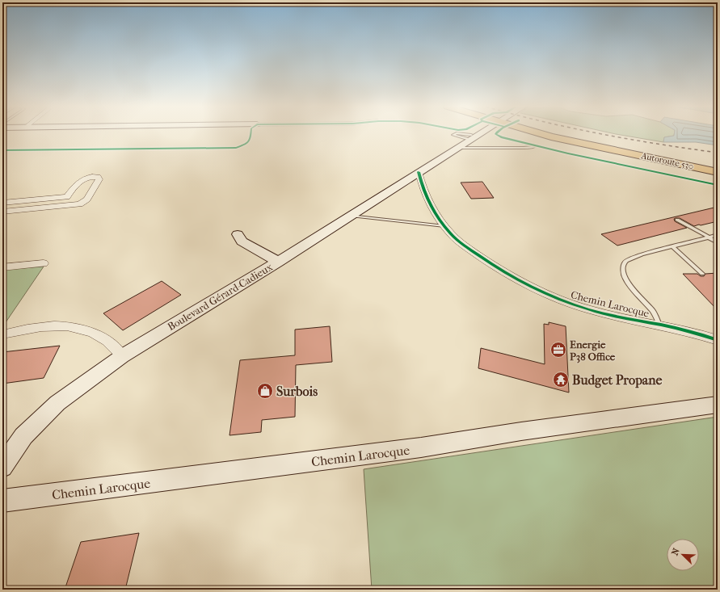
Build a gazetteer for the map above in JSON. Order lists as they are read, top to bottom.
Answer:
{
  "streets": {
    "highway": ["Autoroute 530"],
    "main road": ["Boulevard Gérard-Cadieux", "Chemin Larocque"]
  },
  "crossings": [
    ["Boulevard Gérard-Cadieux", "Chemin Larocque"]
  ],
  "places": {
    "office": ["Energie P38 Office"],
    "temple": ["Budget Propane"],
    "shop": ["Surbois"]
  },
  "north": "top left"
}
